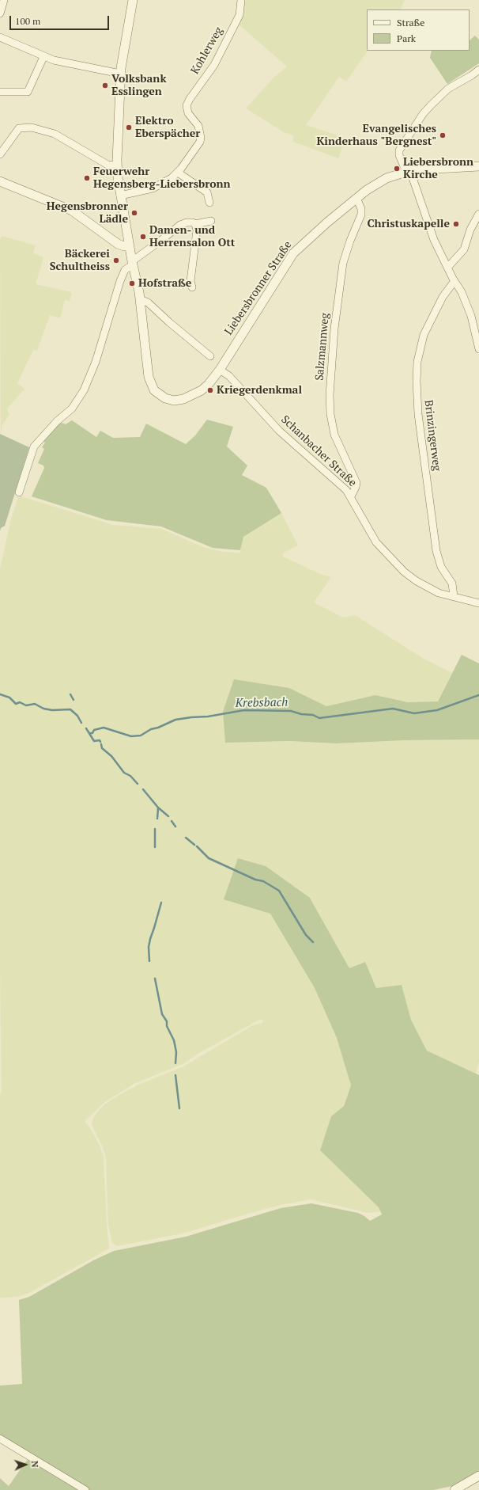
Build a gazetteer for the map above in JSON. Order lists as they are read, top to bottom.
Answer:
{
  "streets": {
    "street": [
      "Kohlerweg",
      "Liebersbronner Straße",
      "Salzmannweg",
      "Brinzingerweg",
      "Schanbacher Straße"
    ]
  },
  "crossings": [
    ["Liebersbronner Straße", "Salzmannweg"],
    ["Liebersbronner Straße", "Schanbacher Straße"],
    ["Salzmannweg", "Schanbacher Straße"],
    ["Brinzingerweg", "Schanbacher Straße"]
  ],
  "water": ["Krebsbach"],
  "places": [
    "Volksbank Esslingen",
    "Elektro Eberspächer",
    "Evangelisches Kinderhaus \"Bergnest\"",
    "Liebersbronn Kirche",
    "Feuerwehr Hegensberg-Liebersbronn",
    "Hegensbronner Lädle",
    "Christuskapelle",
    "Damen- und Herrensalon Ott",
    "Bäckerei Schultheiss",
    "Hofstraße",
    "Kriegerdenkmal"
  ],
  "legend": ["Straße", "Park"],
  "scale_bar": "100 m",
  "north": "right"
}
